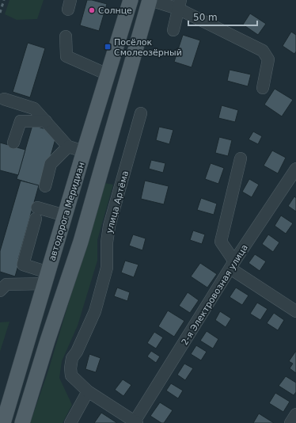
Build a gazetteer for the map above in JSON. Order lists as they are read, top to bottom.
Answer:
{
  "streets": {
    "main road": ["автодорога Меридиан"],
    "street": ["улица Артёма", "2-я Электровозная улица"]
  },
  "crossings": [
    ["улица Артёма", "2-я Электровозная улица"]
  ],
  "places": {
    "other": ["Солнце"],
    "transit": ["Посёлок Смолеозёрный"]
  },
  "scale_bar": "50 m"
}
